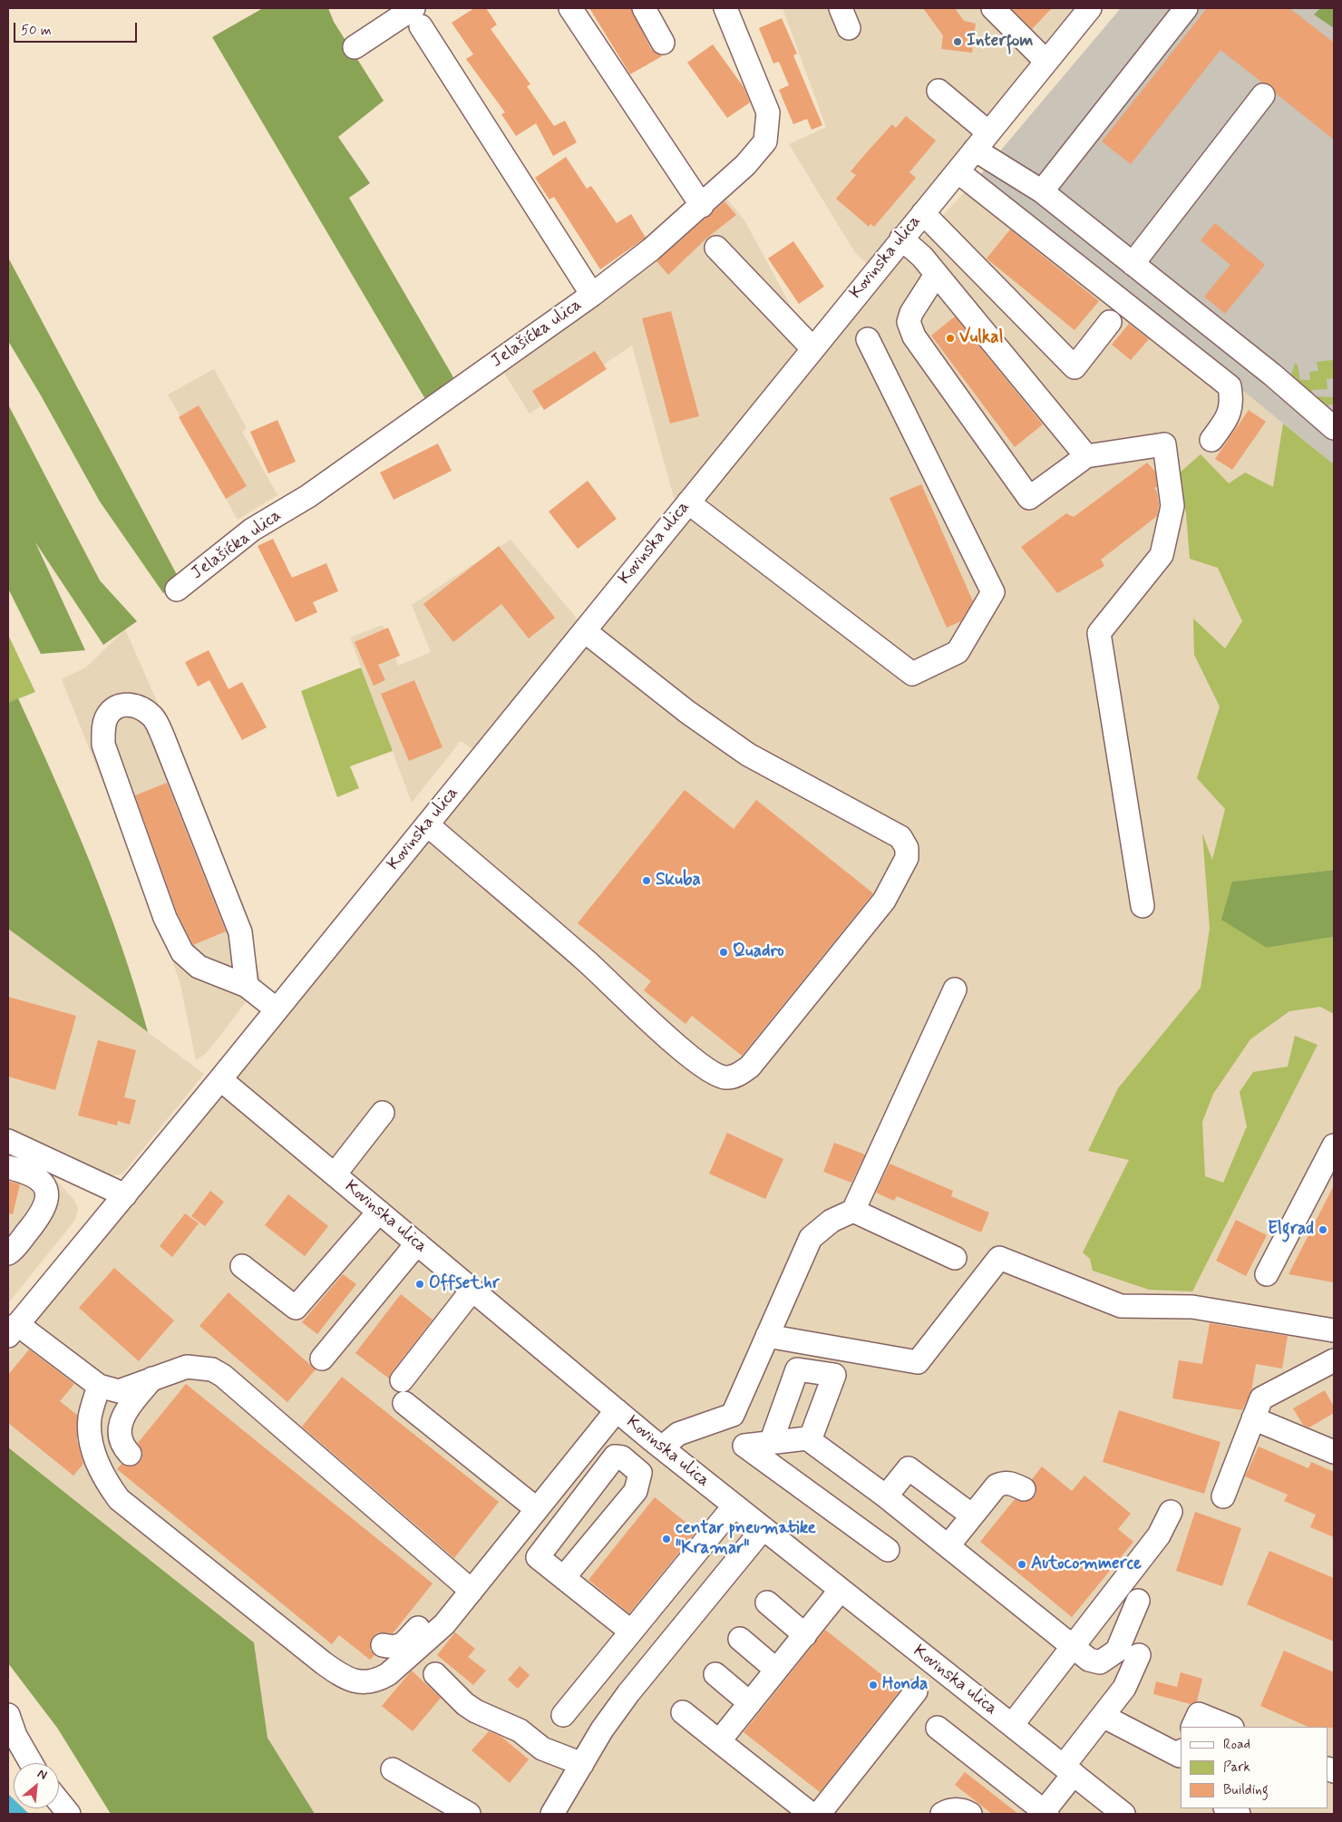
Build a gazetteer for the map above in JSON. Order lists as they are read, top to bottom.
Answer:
{
  "streets": {
    "street": ["Kovinska ulica", "Jelašićka ulica"]
  },
  "places": [
    "Interfom",
    "Vulkal",
    "Skuba",
    "Quadro",
    "Elgrad",
    "Offset.hr",
    "centar pneumatike \"Kramar\"",
    "Autocommerce",
    "Honda"
  ],
  "legend": ["Road", "Park", "Building"],
  "scale_bar": "50 m",
  "north": "top right"
}
